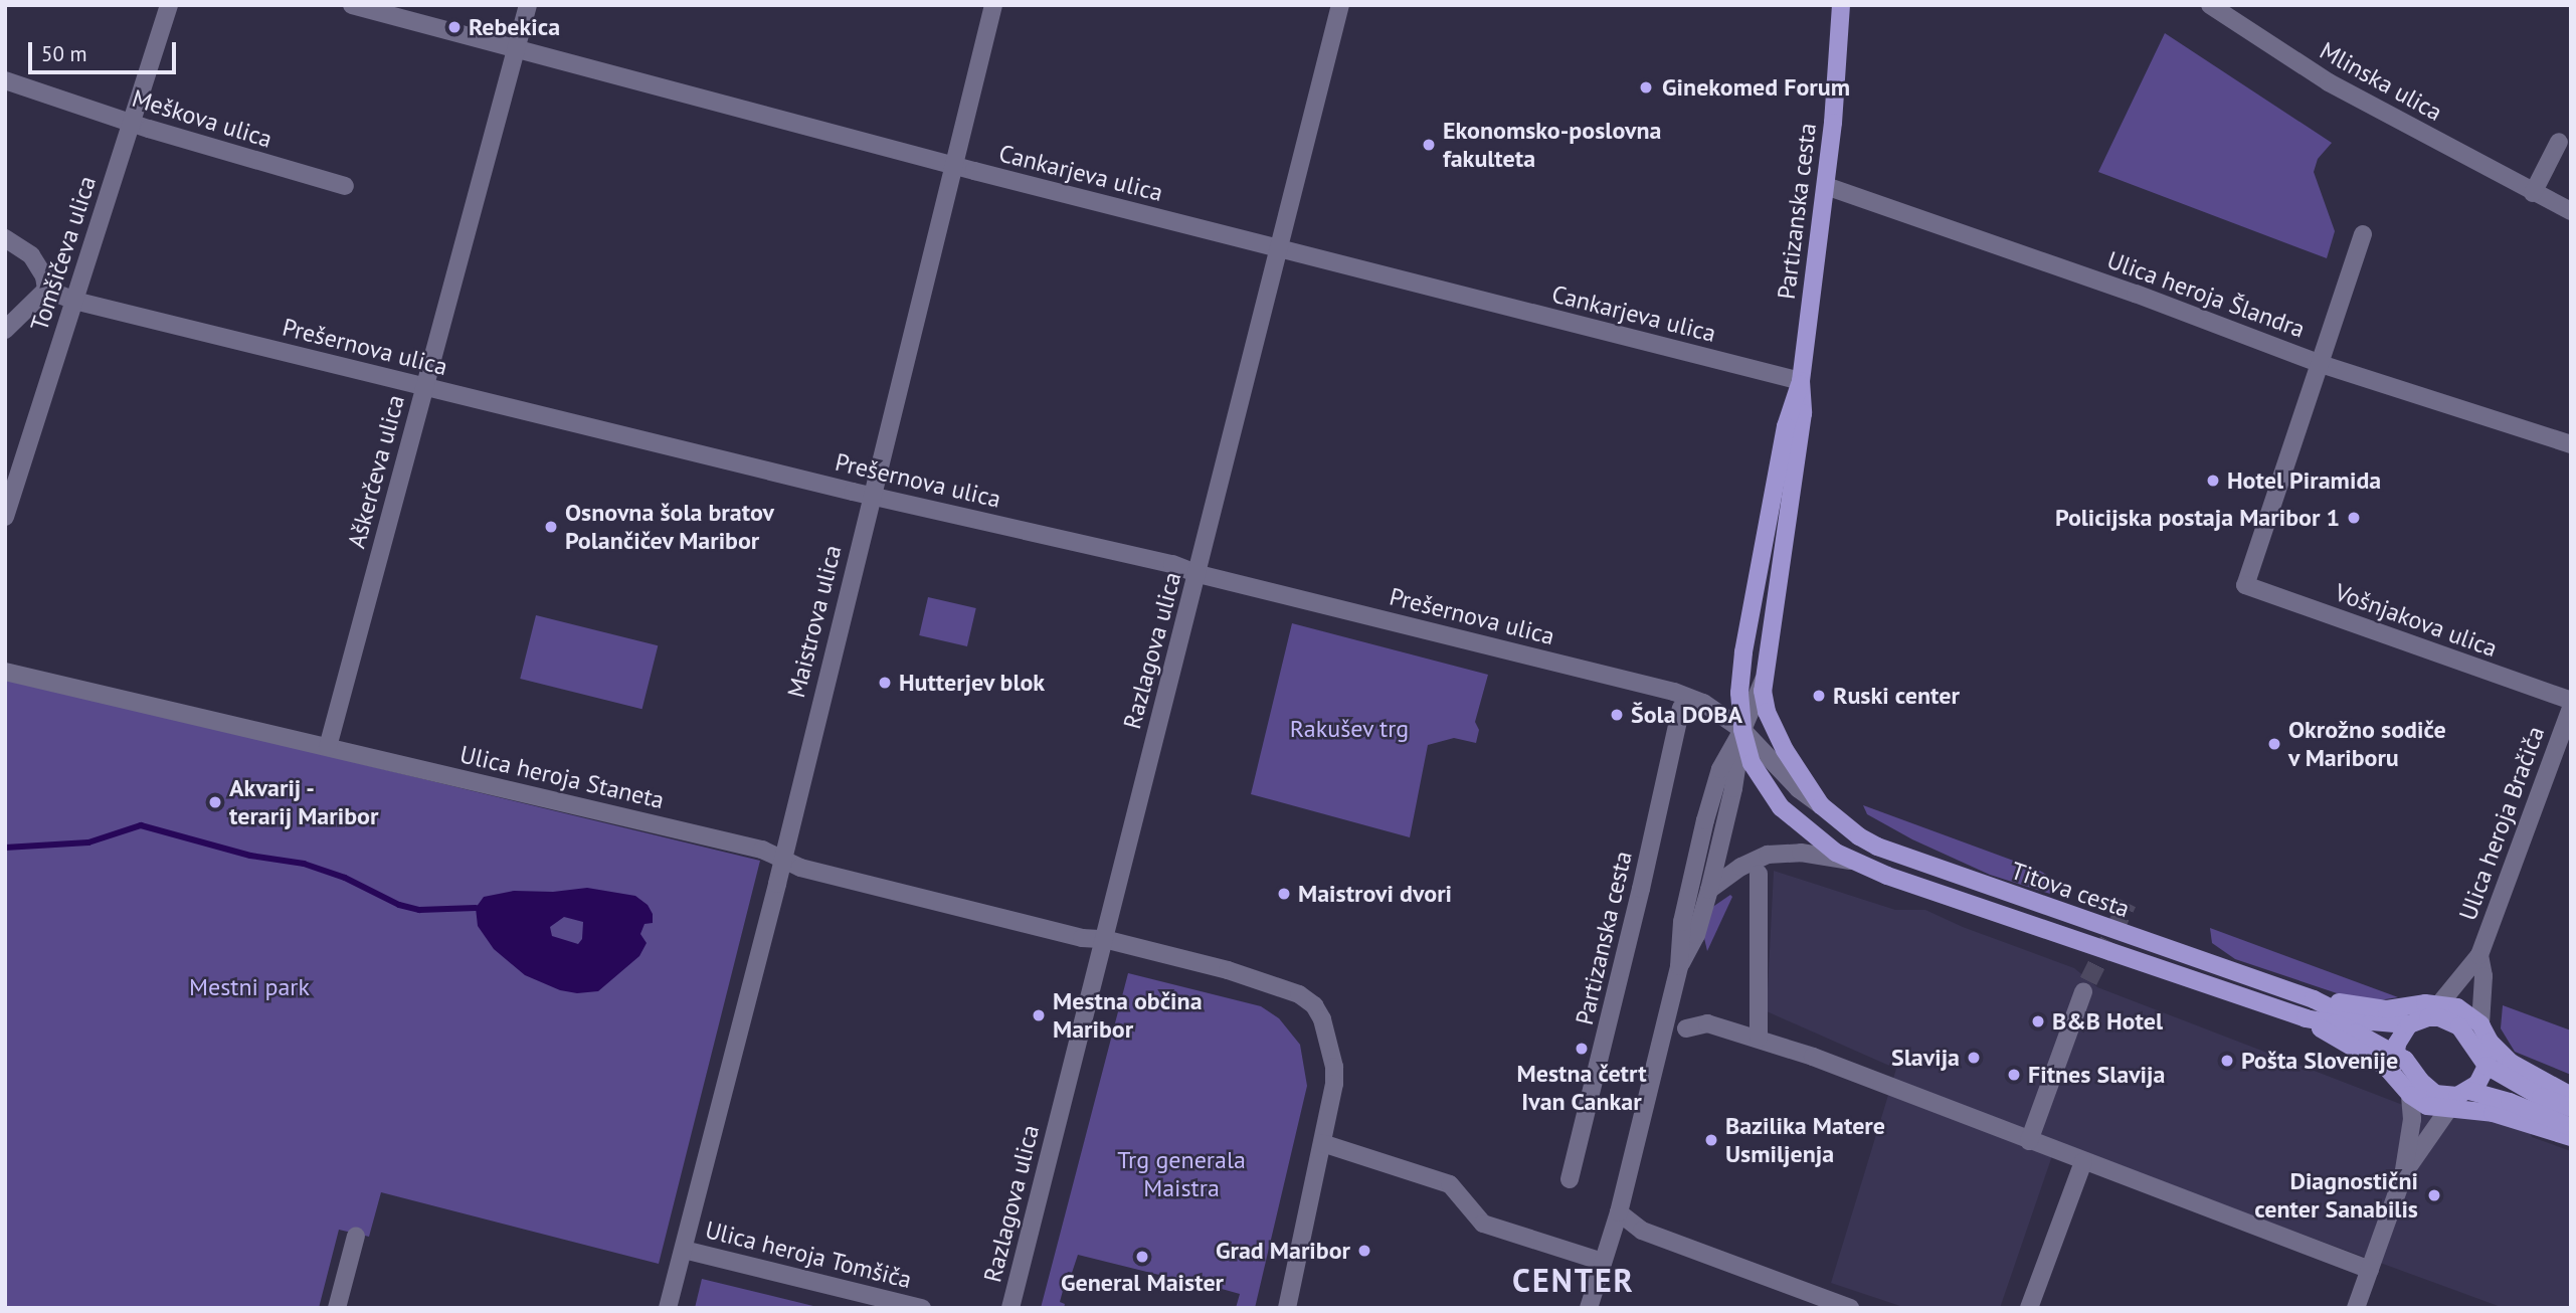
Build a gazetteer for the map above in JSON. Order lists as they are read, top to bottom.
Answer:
{
  "streets": {
    "main road": ["Partizanska cesta", "Titova cesta"],
    "street": [
      "Mlinska ulica",
      "Meškova ulica",
      "Cankarjeva ulica",
      "Tomšičeva ulica",
      "Ulica heroja Šlandra",
      "Prešernova ulica",
      "Aškerčeva ulica",
      "Vošnjakova ulica",
      "Maistrova ulica",
      "Razlagova ulica",
      "Ulica heroja Staneta",
      "Ulica heroja Bračiča",
      "Ulica heroja Tomšiča"
    ]
  },
  "crossings": [
    ["Meškova ulica", "Tomšičeva ulica"],
    ["Cankarjeva ulica", "Partizanska cesta"],
    ["Cankarjeva ulica", "Aškerčeva ulica"],
    ["Cankarjeva ulica", "Maistrova ulica"],
    ["Cankarjeva ulica", "Razlagova ulica"],
    ["Partizanska cesta", "Ulica heroja Šlandra"],
    ["Partizanska cesta", "Prešernova ulica"],
    ["Partizanska cesta", "Titova cesta"],
    ["Tomšičeva ulica", "Prešernova ulica"],
    ["Ulica heroja Šlandra", "Vošnjakova ulica"],
    ["Prešernova ulica", "Aškerčeva ulica"],
    ["Prešernova ulica", "Maistrova ulica"],
    ["Prešernova ulica", "Razlagova ulica"],
    ["Prešernova ulica", "Titova cesta"],
    ["Aškerčeva ulica", "Ulica heroja Staneta"],
    ["Maistrova ulica", "Ulica heroja Staneta"],
    ["Maistrova ulica", "Ulica heroja Tomšiča"],
    ["Razlagova ulica", "Ulica heroja Staneta"]
  ],
  "districts": ["CENTER"],
  "parks": ["Rakušev trg", "Mestni park", "Trg generala Maistra"],
  "places": [
    "Rebekica",
    "Ginekomed Forum",
    "Ekonomsko-poslovna fakulteta",
    "Hotel Piramida",
    "Policijska postaja Maribor 1",
    "Osnovna šola bratov Polančičev Maribor",
    "Hutterjev blok",
    "Ruski center",
    "Šola DOBA",
    "Okrožno sodiče v Mariboru",
    "Akvarij - terarij Maribor",
    "Maistrovi dvori",
    "Mestna občina Maribor",
    "B&B Hotel",
    "Mestna četrt Ivan Cankar",
    "Slavija",
    "Pošta Slovenije",
    "Fitnes Slavija",
    "Bazilika Matere Usmiljenja",
    "Diagnostični center Sanabilis",
    "Grad Maribor",
    "General Maister"
  ],
  "scale_bar": "50 m"
}
